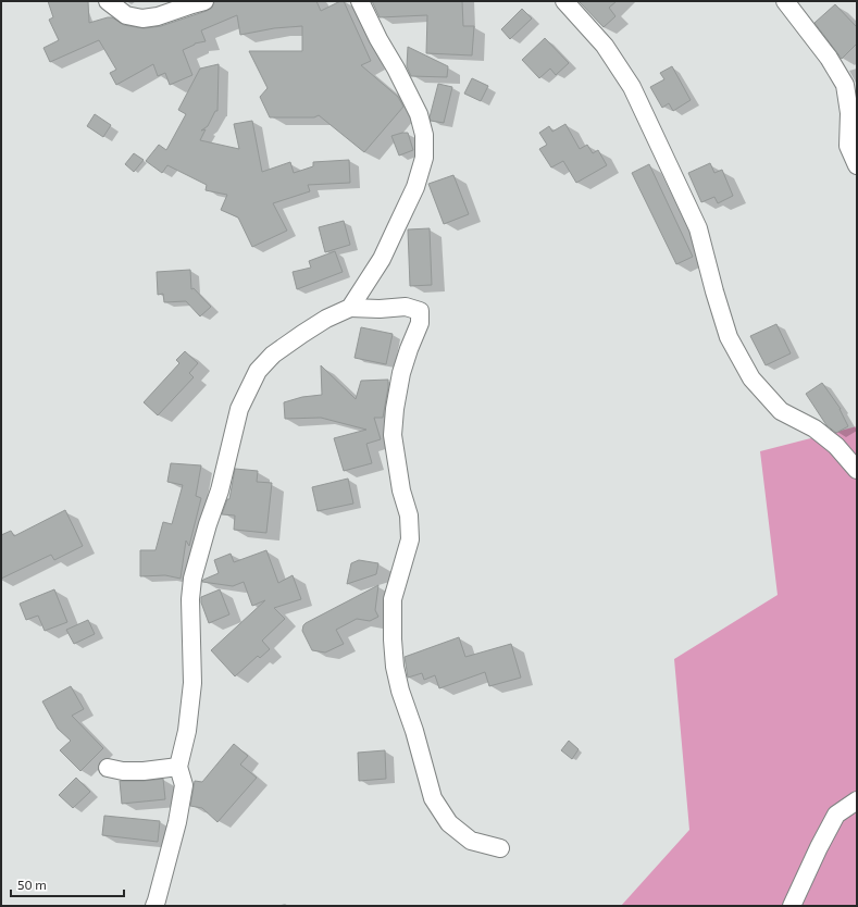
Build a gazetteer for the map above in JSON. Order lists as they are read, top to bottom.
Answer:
{
  "scale_bar": "50 m"
}
